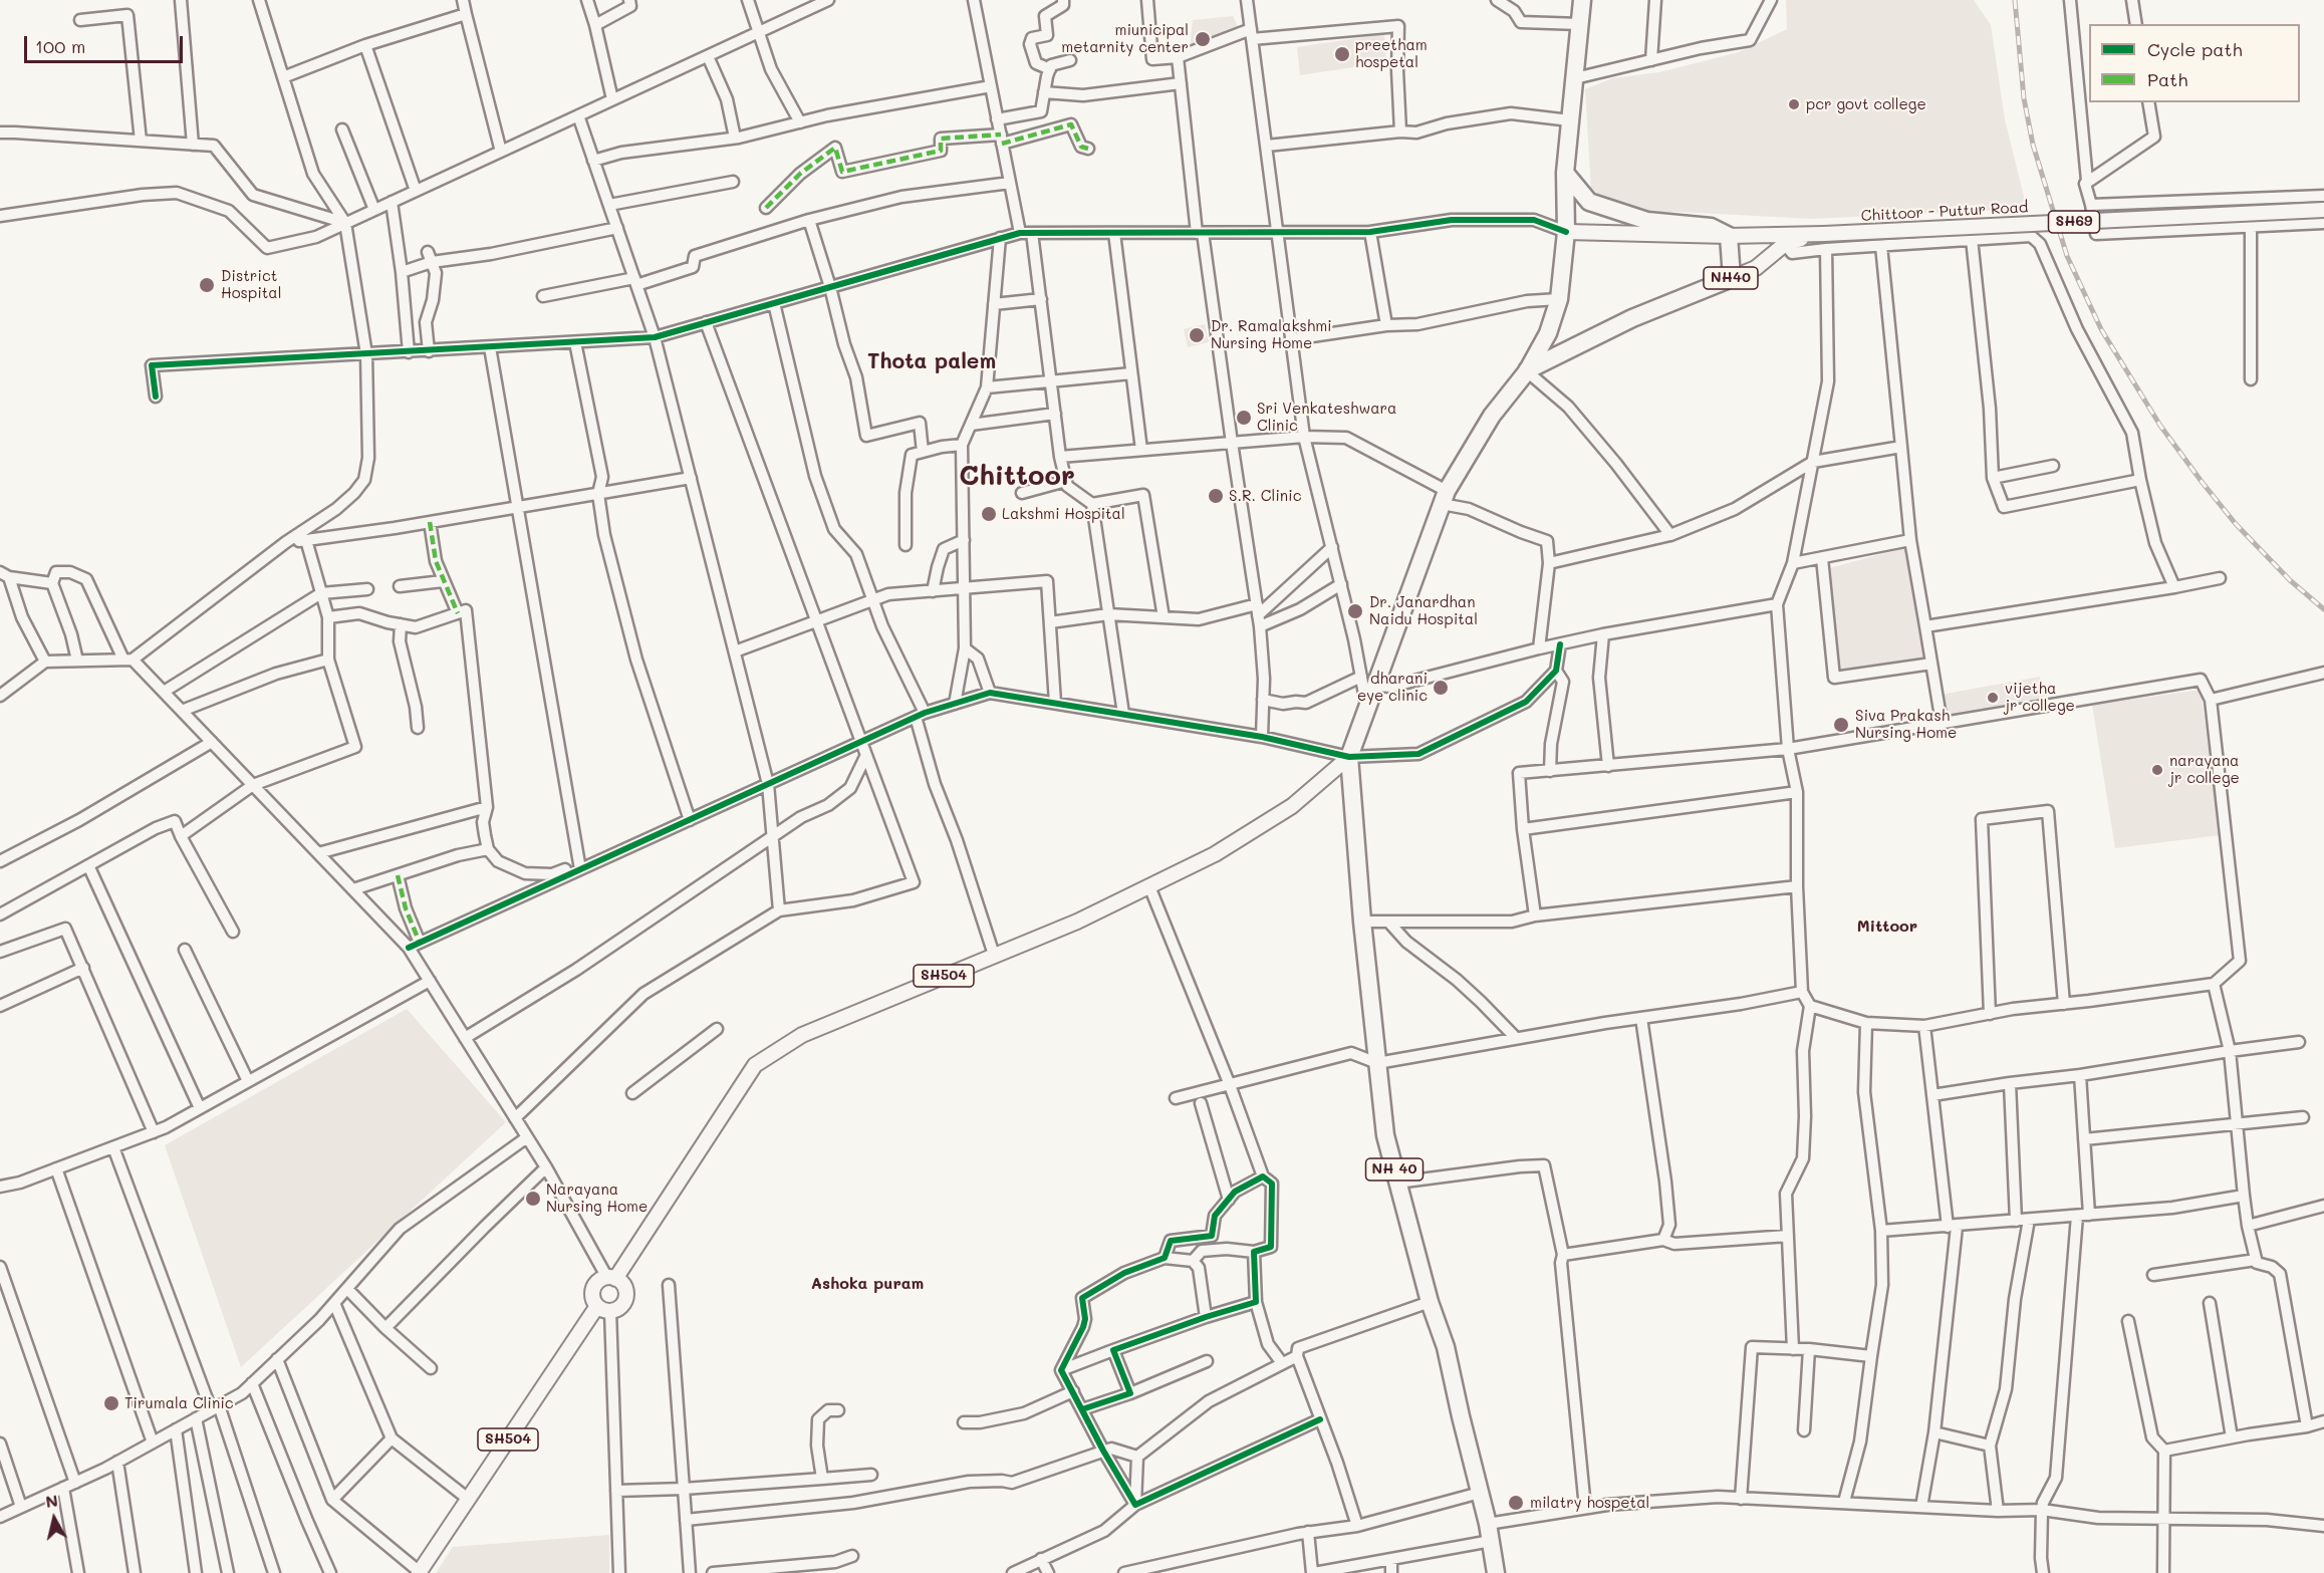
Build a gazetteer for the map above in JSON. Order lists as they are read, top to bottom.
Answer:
{
  "streets": {
    "highway": ["NH40", "NH 40"],
    "main road": ["Chittoor - Puttur Road", "SH69", "SH504"]
  },
  "crossings": [
    ["Chittoor - Puttur Road", "NH40"],
    ["NH40", "SH504"],
    ["NH40", "NH 40"],
    ["SH504", "NH 40"]
  ],
  "districts": [
    "Thota palem",
    "Chittoor",
    "Mittoor",
    "Ashoka puram"
  ],
  "places": [
    "miunicipal metarnity center",
    "preetham hospetal",
    "pcr govt college",
    "District Hospital",
    "Dr. Ramalakshmi Nursing Home",
    "Sri Venkateshwara Clinic",
    "S.R. Clinic",
    "Lakshmi Hospital",
    "Dr. Janardhan Naidu Hospital",
    "dharani eye clinic",
    "vijetha jr college",
    "Siva Prakash Nursing Home",
    "narayana jr college",
    "Narayana Nursing Home",
    "Tirumala Clinic",
    "milatry hospetal"
  ],
  "legend": ["Cycle path", "Path"],
  "scale_bar": "100 m",
  "north": "top"
}
